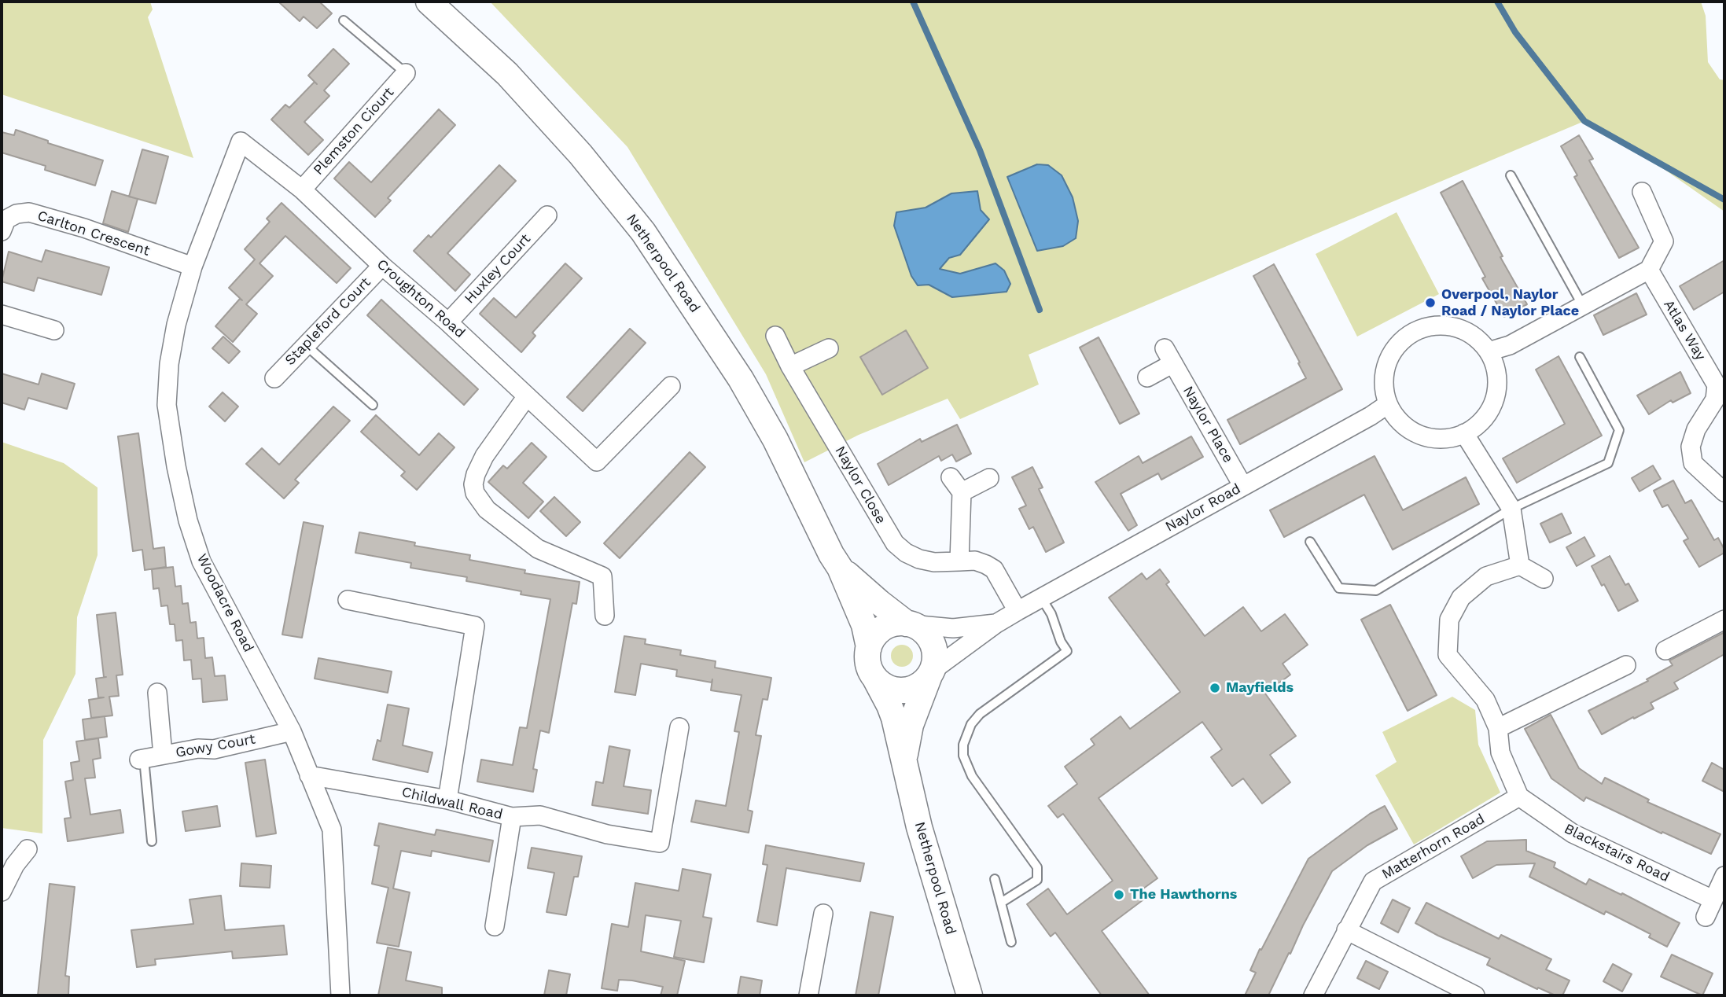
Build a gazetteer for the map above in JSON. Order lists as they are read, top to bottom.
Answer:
{
  "streets": {
    "main road": ["Netherpool Road"],
    "street": [
      "Plemston Ciourt",
      "Carlton Crescent",
      "Huxley Court",
      "Croughton Road",
      "Stapleford Court",
      "Atlas Way",
      "Naylor Place",
      "Naylor Close",
      "Naylor Road",
      "Woodacre Road",
      "Gowy Court",
      "Childwall Road",
      "Matterhorn Road",
      "Blackstairs Road"
    ]
  },
  "crossings": [
    ["Plemston Ciourt", "Croughton Road"],
    ["Carlton Crescent", "Woodacre Road"],
    ["Netherpool Road", "Naylor Road"],
    ["Huxley Court", "Croughton Road"],
    ["Croughton Road", "Stapleford Court"],
    ["Croughton Road", "Woodacre Road"],
    ["Naylor Place", "Naylor Road"],
    ["Naylor Close", "Naylor Road"],
    ["Woodacre Road", "Gowy Court"],
    ["Woodacre Road", "Childwall Road"],
    ["Matterhorn Road", "Blackstairs Road"]
  ],
  "places": ["Overpool, Naylor Road / Naylor Place", "Mayfields", "The Hawthorns"]
}
